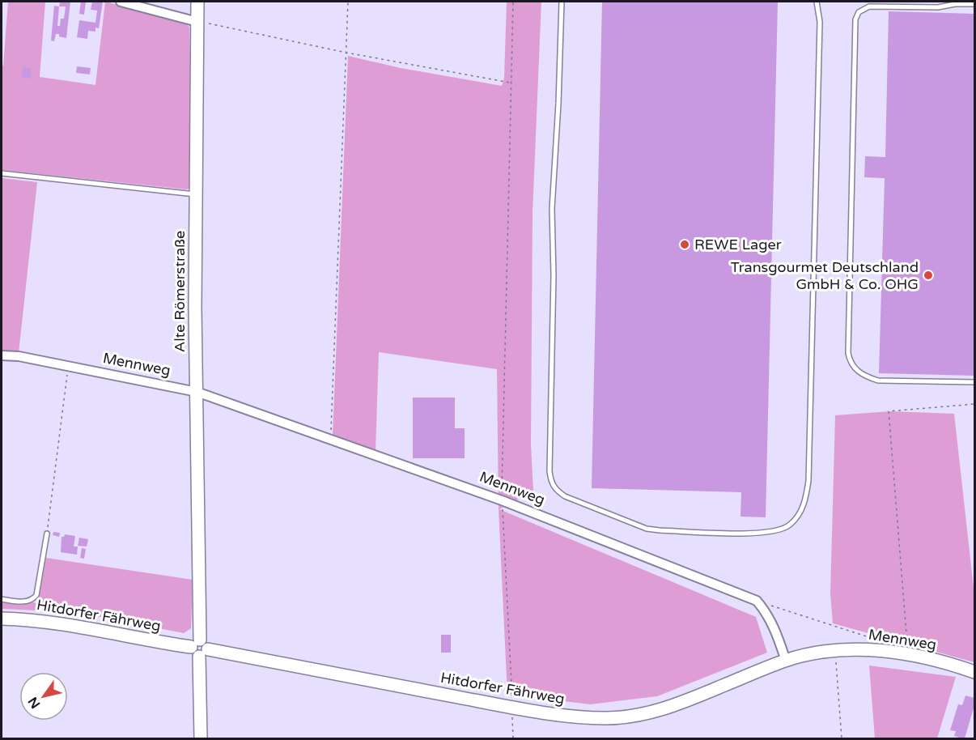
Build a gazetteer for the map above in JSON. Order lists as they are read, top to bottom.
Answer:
{
  "streets": {
    "street": ["Alte Römerstraße", "Mennweg", "Hitdorfer Fährweg"]
  },
  "crossings": [
    ["Alte Römerstraße", "Mennweg"],
    ["Alte Römerstraße", "Hitdorfer Fährweg"],
    ["Mennweg", "Hitdorfer Fährweg"]
  ],
  "places": ["REWE Lager", "Transgourmet Deutschland GmbH & Co. OHG"],
  "north": "bottom left"
}
